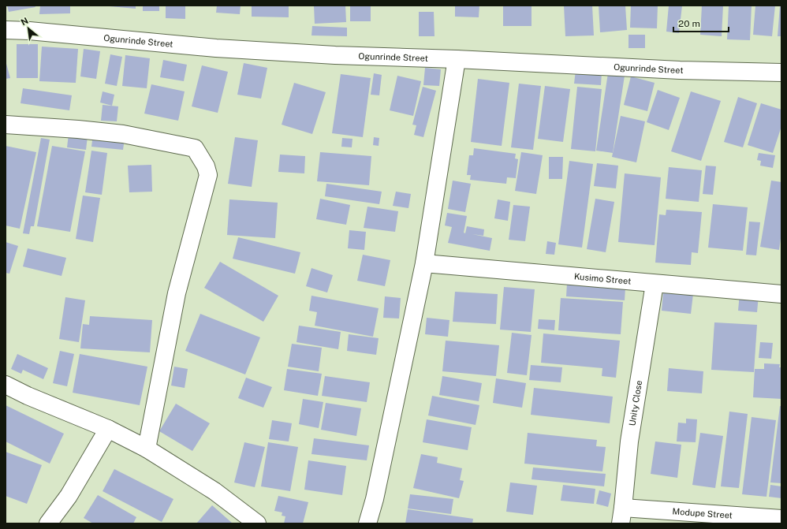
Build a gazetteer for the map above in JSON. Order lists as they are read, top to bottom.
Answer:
{
  "streets": {
    "street": [
      "Ogunrinde Street",
      "Kusimo Street",
      "Unity Close",
      "Modupe Street"
    ]
  },
  "crossings": [
    ["Kusimo Street", "Unity Close"],
    ["Unity Close", "Modupe Street"]
  ],
  "scale_bar": "20 m",
  "north": "top left"
}
